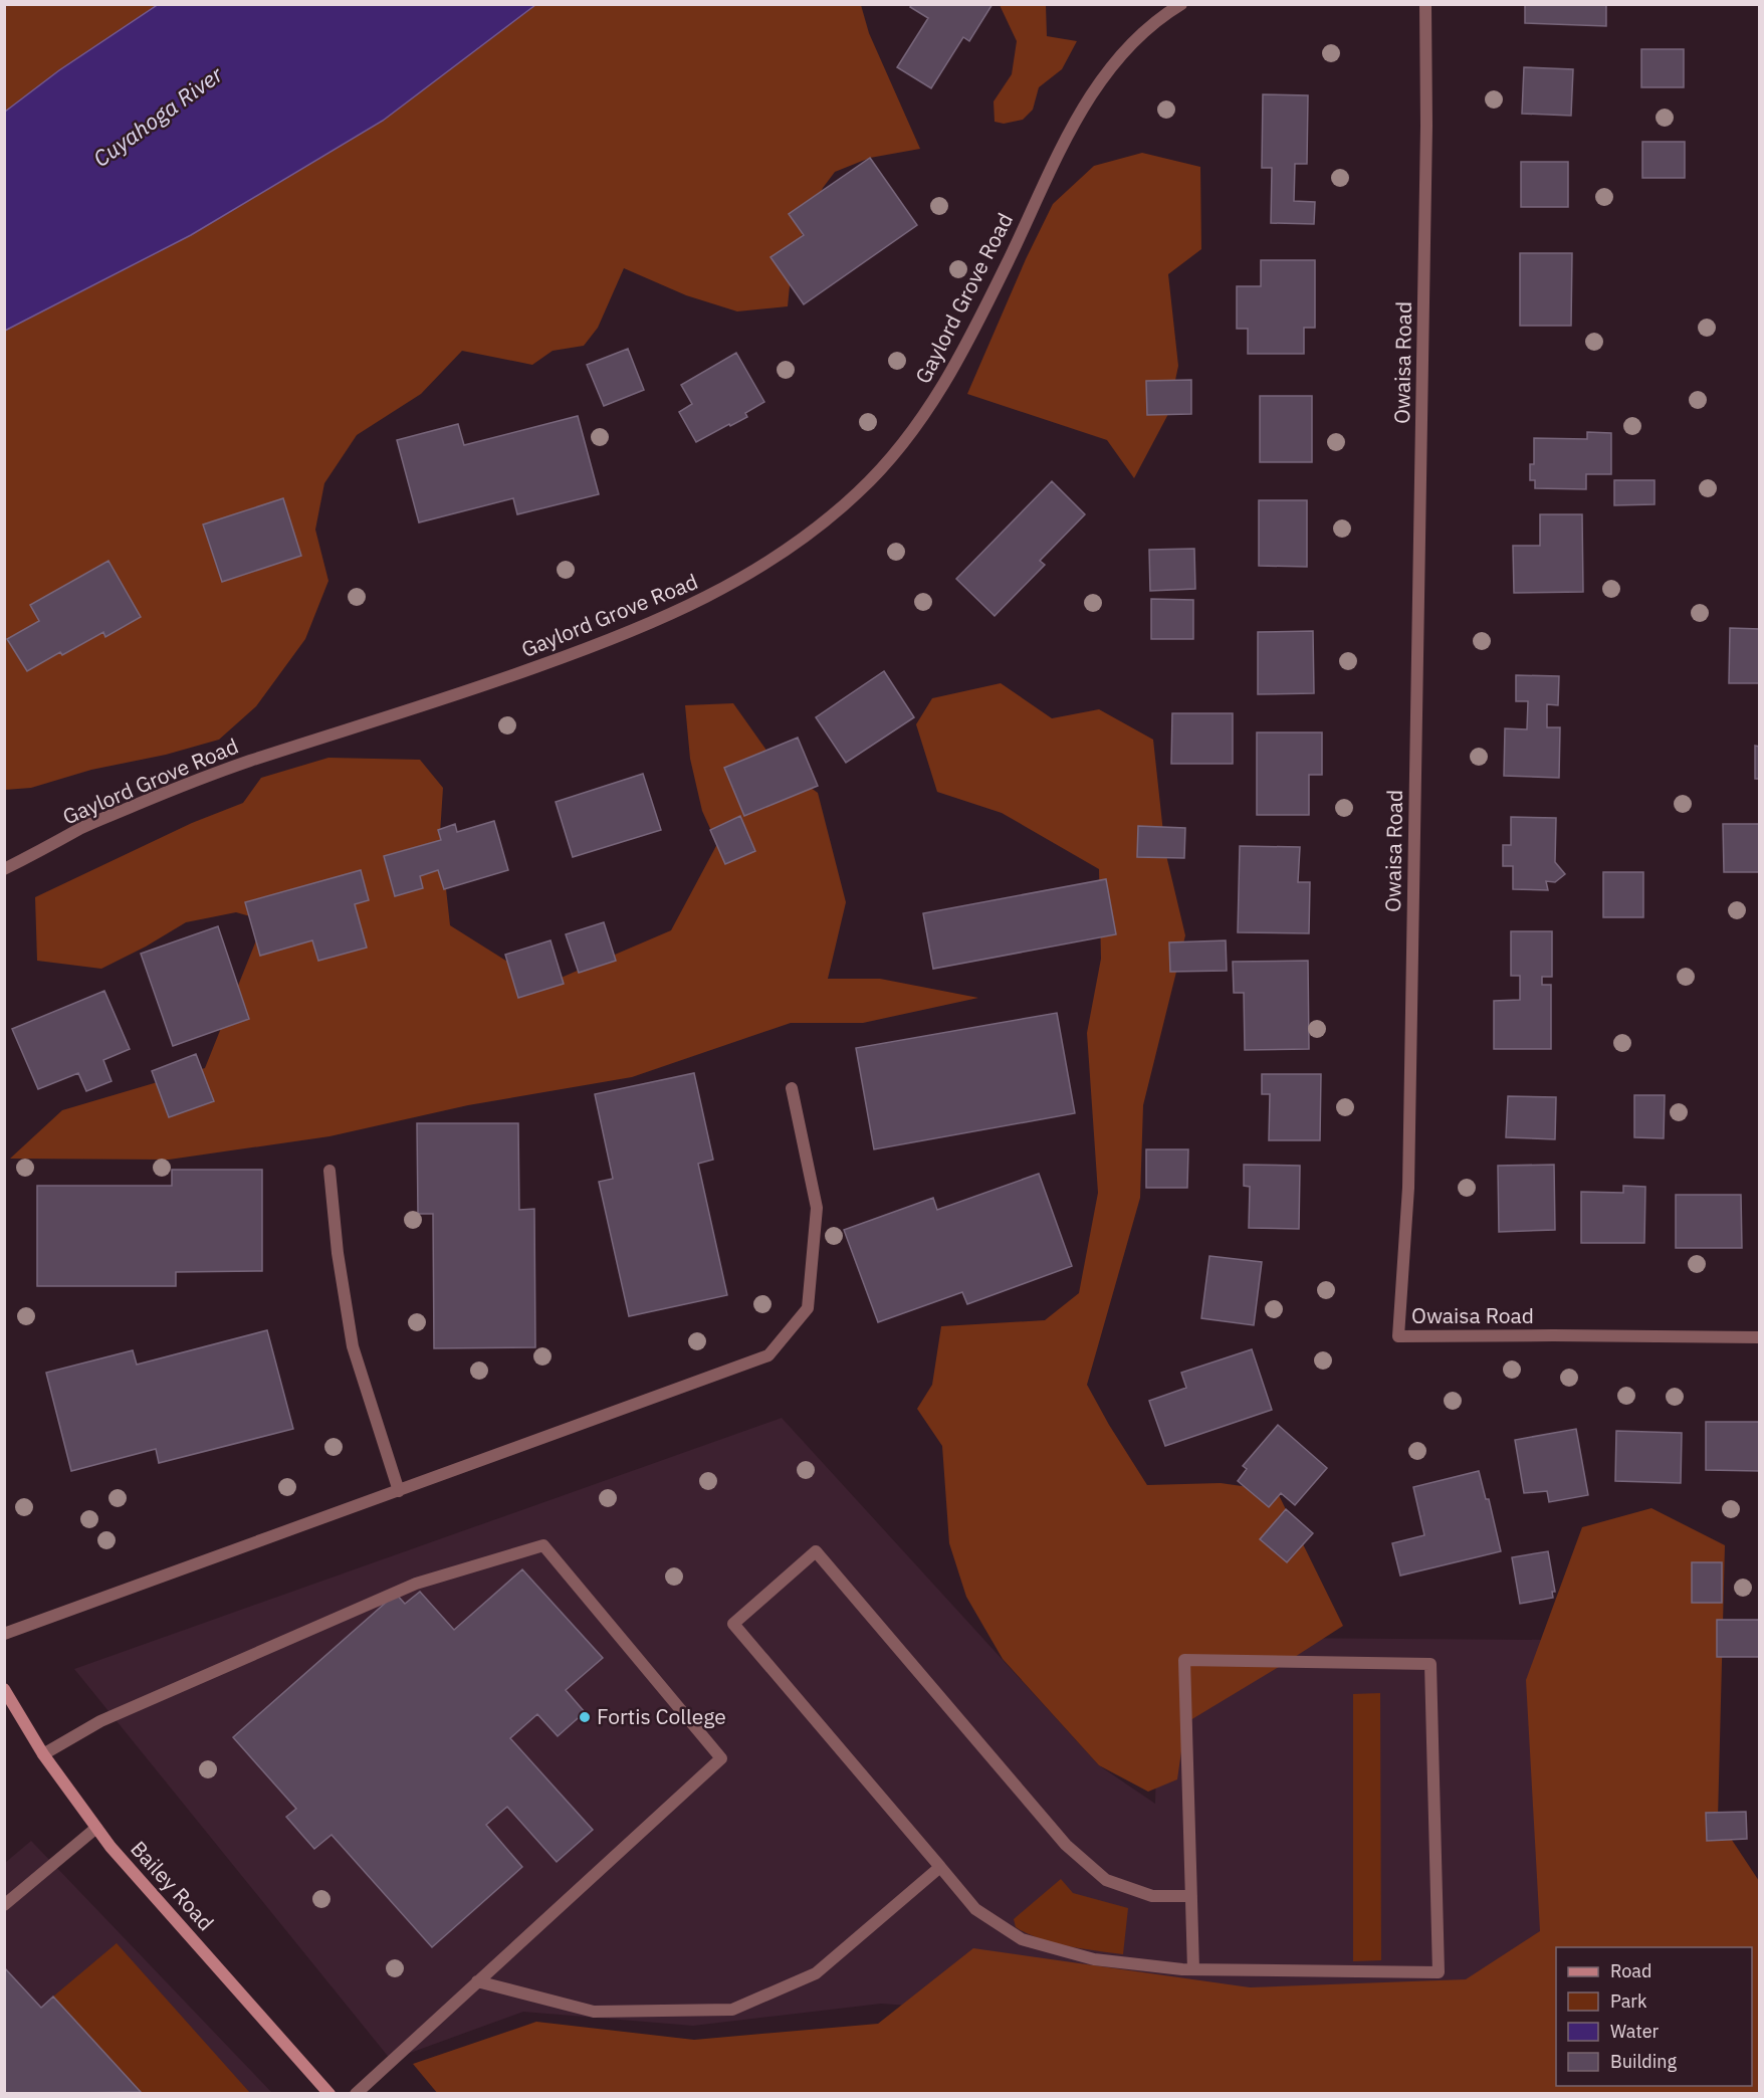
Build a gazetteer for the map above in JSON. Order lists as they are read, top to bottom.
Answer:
{
  "streets": {
    "street": ["Gaylord Grove Road", "Owaisa Road", "Bailey Road"]
  },
  "water": ["Cuyahoga River"],
  "places": ["Fortis College"],
  "legend": [
    "Road",
    "Park",
    "Water",
    "Building"
  ]
}
